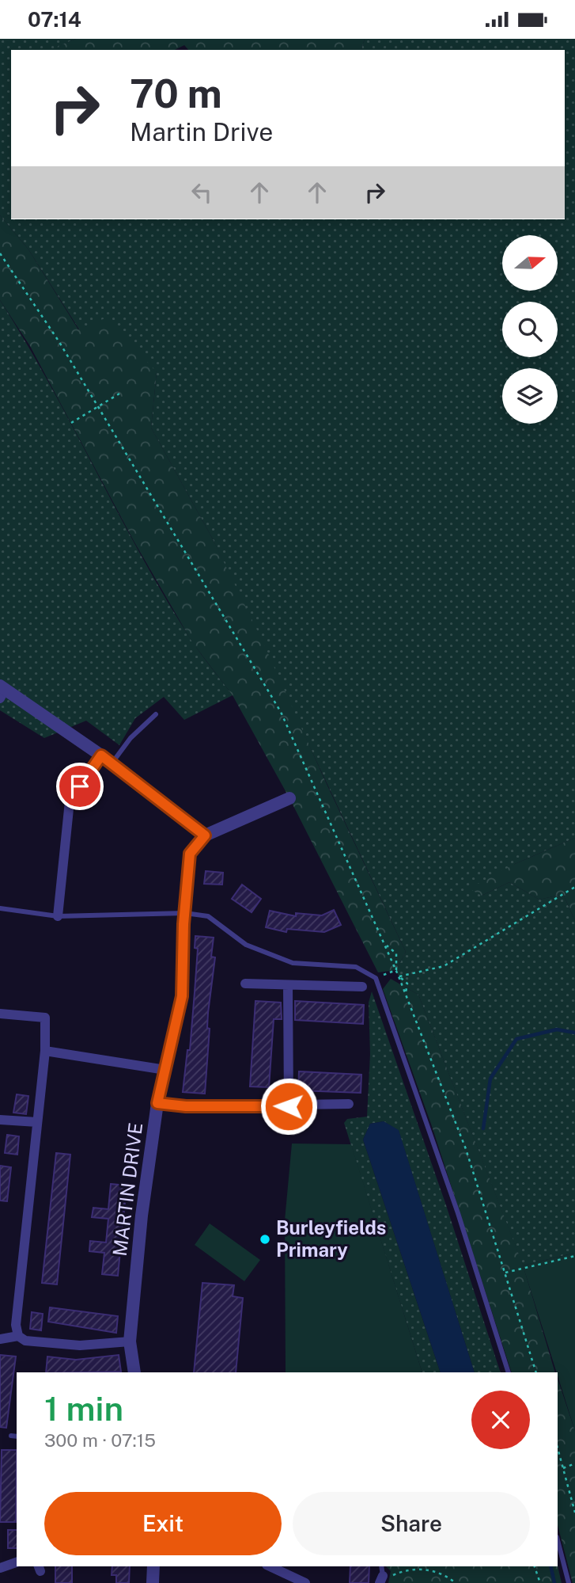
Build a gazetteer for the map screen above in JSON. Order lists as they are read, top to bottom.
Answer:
{
  "streets": {
    "street": ["MARTIN DRIVE"]
  },
  "places": ["Burleyfields Primary"],
  "north": "right",
  "page": {
    "status": "07:14",
    "turn": ["70 m", "Martin Drive"],
    "heading": ["1 min", "300 m · 07:15"],
    "buttons": ["Exit", "Share"]
  }
}
